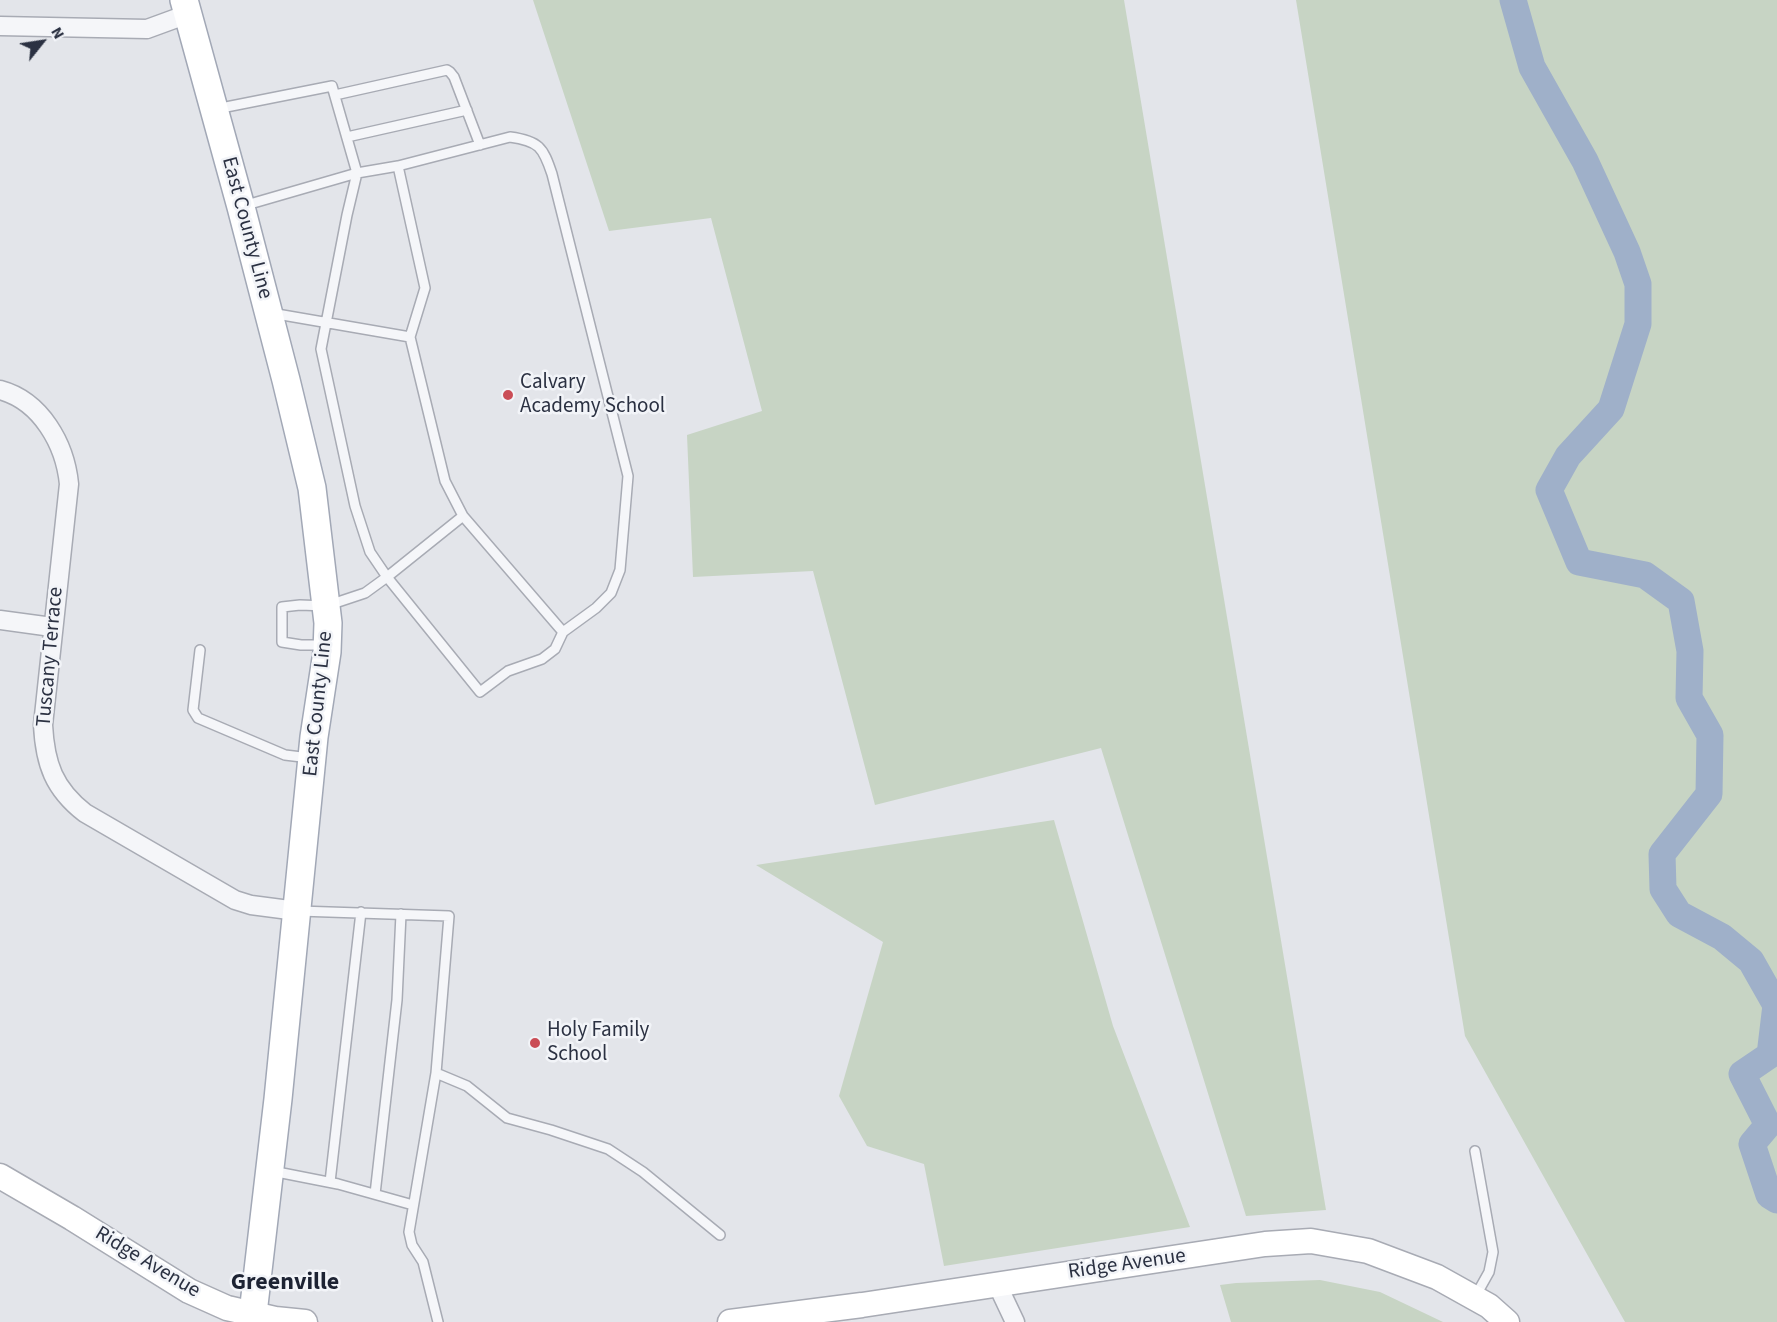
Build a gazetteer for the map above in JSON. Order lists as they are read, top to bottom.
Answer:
{
  "streets": {
    "main road": ["East County Line"],
    "street": ["Tuscany Terrace", "Ridge Avenue"]
  },
  "crossings": [
    ["East County Line", "Tuscany Terrace"],
    ["East County Line", "Ridge Avenue"]
  ],
  "districts": ["Greenville"],
  "places": ["Calvary Academy School", "Holy Family School"],
  "north": "top right"
}
